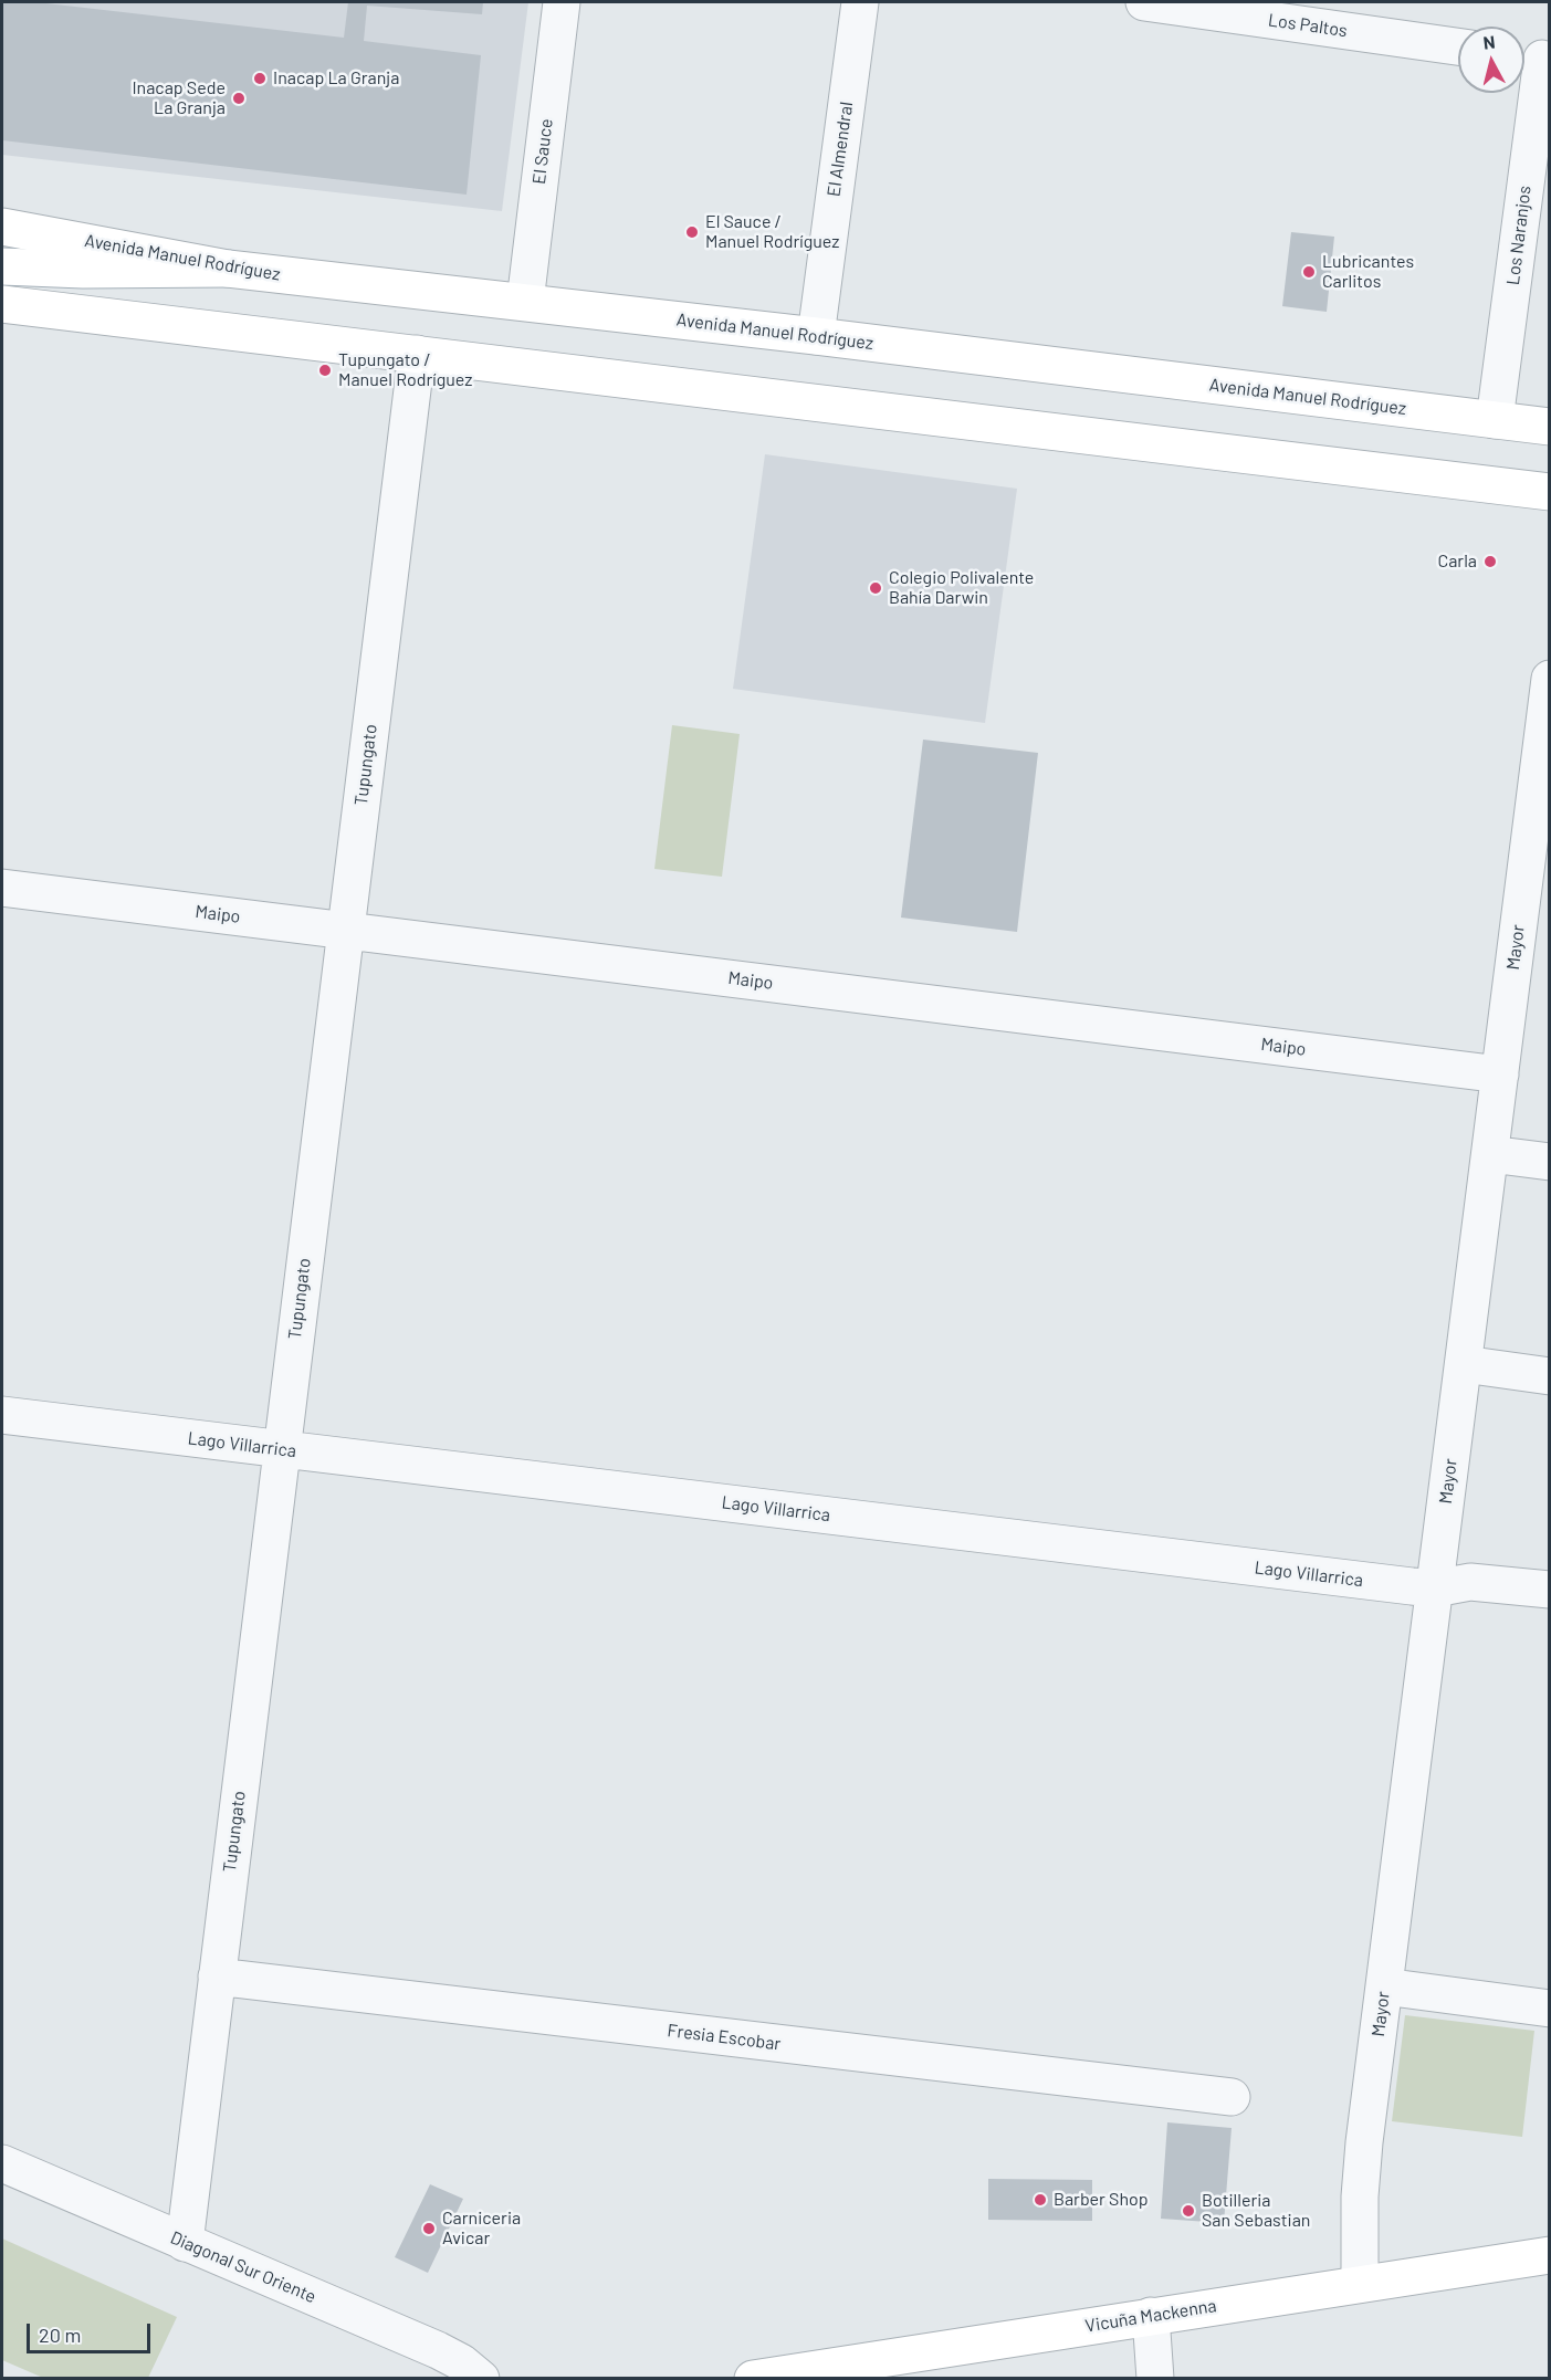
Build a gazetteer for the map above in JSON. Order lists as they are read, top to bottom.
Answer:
{
  "streets": {
    "main road": ["Avenida Manuel Rodríguez", "Vicuña Mackenna"],
    "street": [
      "Los Paltos",
      "El Almendral",
      "El Sauce",
      "Los Naranjos",
      "Tupungato",
      "Maipo",
      "Mayor",
      "Lago Villarrica",
      "Fresia Escobar",
      "Diagonal Sur Oriente"
    ]
  },
  "crossings": [
    ["El Almendral", "Avenida Manuel Rodríguez"],
    ["El Sauce", "Avenida Manuel Rodríguez"],
    ["Los Naranjos", "Avenida Manuel Rodríguez"],
    ["Tupungato", "Maipo"],
    ["Tupungato", "Lago Villarrica"],
    ["Tupungato", "Fresia Escobar"],
    ["Tupungato", "Diagonal Sur Oriente"],
    ["Maipo", "Mayor"],
    ["Mayor", "Lago Villarrica"],
    ["Mayor", "Vicuña Mackenna"]
  ],
  "places": [
    "Inacap La Granja",
    "Inacap Sede La Granja",
    "El Sauce / Manuel Rodríguez",
    "Lubricantes Carlitos",
    "Tupungato / Manuel Rodríguez",
    "Carla",
    "Colegio Polivalente Bahía Darwin",
    "Barber Shop",
    "Botilleria San Sebastian",
    "Carniceria Avicar"
  ],
  "scale_bar": "20 m",
  "north": "top"
}
